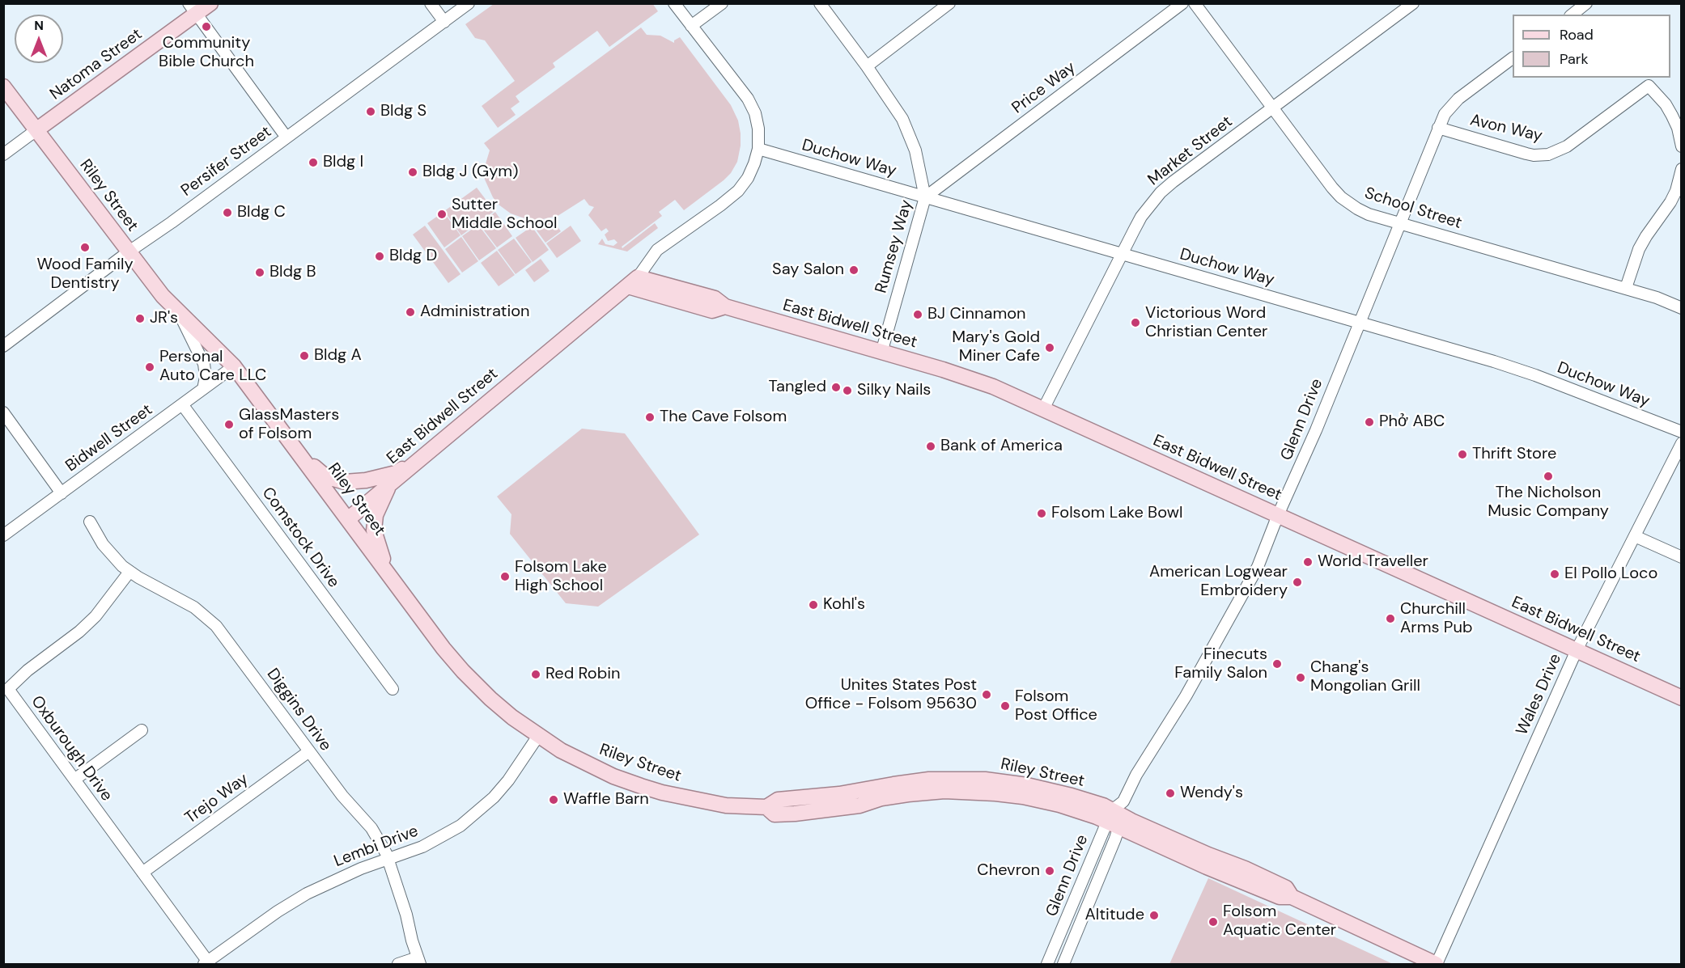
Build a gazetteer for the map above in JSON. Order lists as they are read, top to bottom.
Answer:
{
  "streets": {
    "main road": ["Natoma Street", "Riley Street", "East Bidwell Street"],
    "street": [
      "Price Way",
      "Avon Way",
      "Market Street",
      "Duchow Way",
      "Persifer Street",
      "School Street",
      "Rumsey Way",
      "Glenn Drive",
      "Bidwell Street",
      "Comstock Drive",
      "Wales Drive",
      "Diggins Drive",
      "Oxburough Drive",
      "Trejo Way",
      "Lembi Drive"
    ]
  },
  "crossings": [
    ["Natoma Street", "Riley Street"],
    ["Price Way", "Duchow Way"],
    ["Price Way", "Rumsey Way"],
    ["Avon Way", "Glenn Drive"],
    ["Market Street", "Duchow Way"],
    ["Market Street", "School Street"],
    ["Market Street", "East Bidwell Street"],
    ["Duchow Way", "Rumsey Way"],
    ["Duchow Way", "Glenn Drive"],
    ["Persifer Street", "Riley Street"],
    ["Riley Street", "East Bidwell Street"],
    ["Riley Street", "Glenn Drive"],
    ["Riley Street", "Bidwell Street"],
    ["Riley Street", "Wales Drive"],
    ["Riley Street", "Lembi Drive"],
    ["School Street", "Glenn Drive"],
    ["Rumsey Way", "East Bidwell Street"],
    ["East Bidwell Street", "Glenn Drive"],
    ["East Bidwell Street", "Wales Drive"],
    ["Bidwell Street", "Comstock Drive"],
    ["Diggins Drive", "Oxburough Drive"],
    ["Diggins Drive", "Trejo Way"],
    ["Diggins Drive", "Lembi Drive"],
    ["Oxburough Drive", "Trejo Way"],
    ["Oxburough Drive", "Lembi Drive"]
  ],
  "places": [
    "Community Bible Church",
    "Bldg S",
    "Bldg I",
    "Bldg J (Gym)",
    "Bldg C",
    "Sutter Middle School",
    "Wood Family Dentistry",
    "Bldg D",
    "Say Salon",
    "Bldg B",
    "Administration",
    "BJ Cinnamon",
    "JR's",
    "Victorious Word Christian Center",
    "Mary's Gold Miner Cafe",
    "Bldg A",
    "Personal Auto Care LLC",
    "Tangled",
    "Silky Nails",
    "The Cave Folsom",
    "Phở ABC",
    "GlassMasters of Folsom",
    "Bank of America",
    "Thrift Store",
    "The Nicholson Music Company",
    "Folsom Lake Bowl",
    "World Traveller",
    "El Pollo Loco",
    "Folsom Lake High School",
    "American Logwear Embroidery",
    "Kohl's",
    "Churchill Arms Pub",
    "Finecuts Family Salon",
    "Red Robin",
    "Chang's Mongolian Grill",
    "Unites States Post Office - Folsom 95630",
    "Folsom Post Office",
    "Wendy's",
    "Waffle Barn",
    "Chevron",
    "Altitude",
    "Folsom Aquatic Center"
  ],
  "legend": ["Road", "Park"],
  "north": "top"
}
